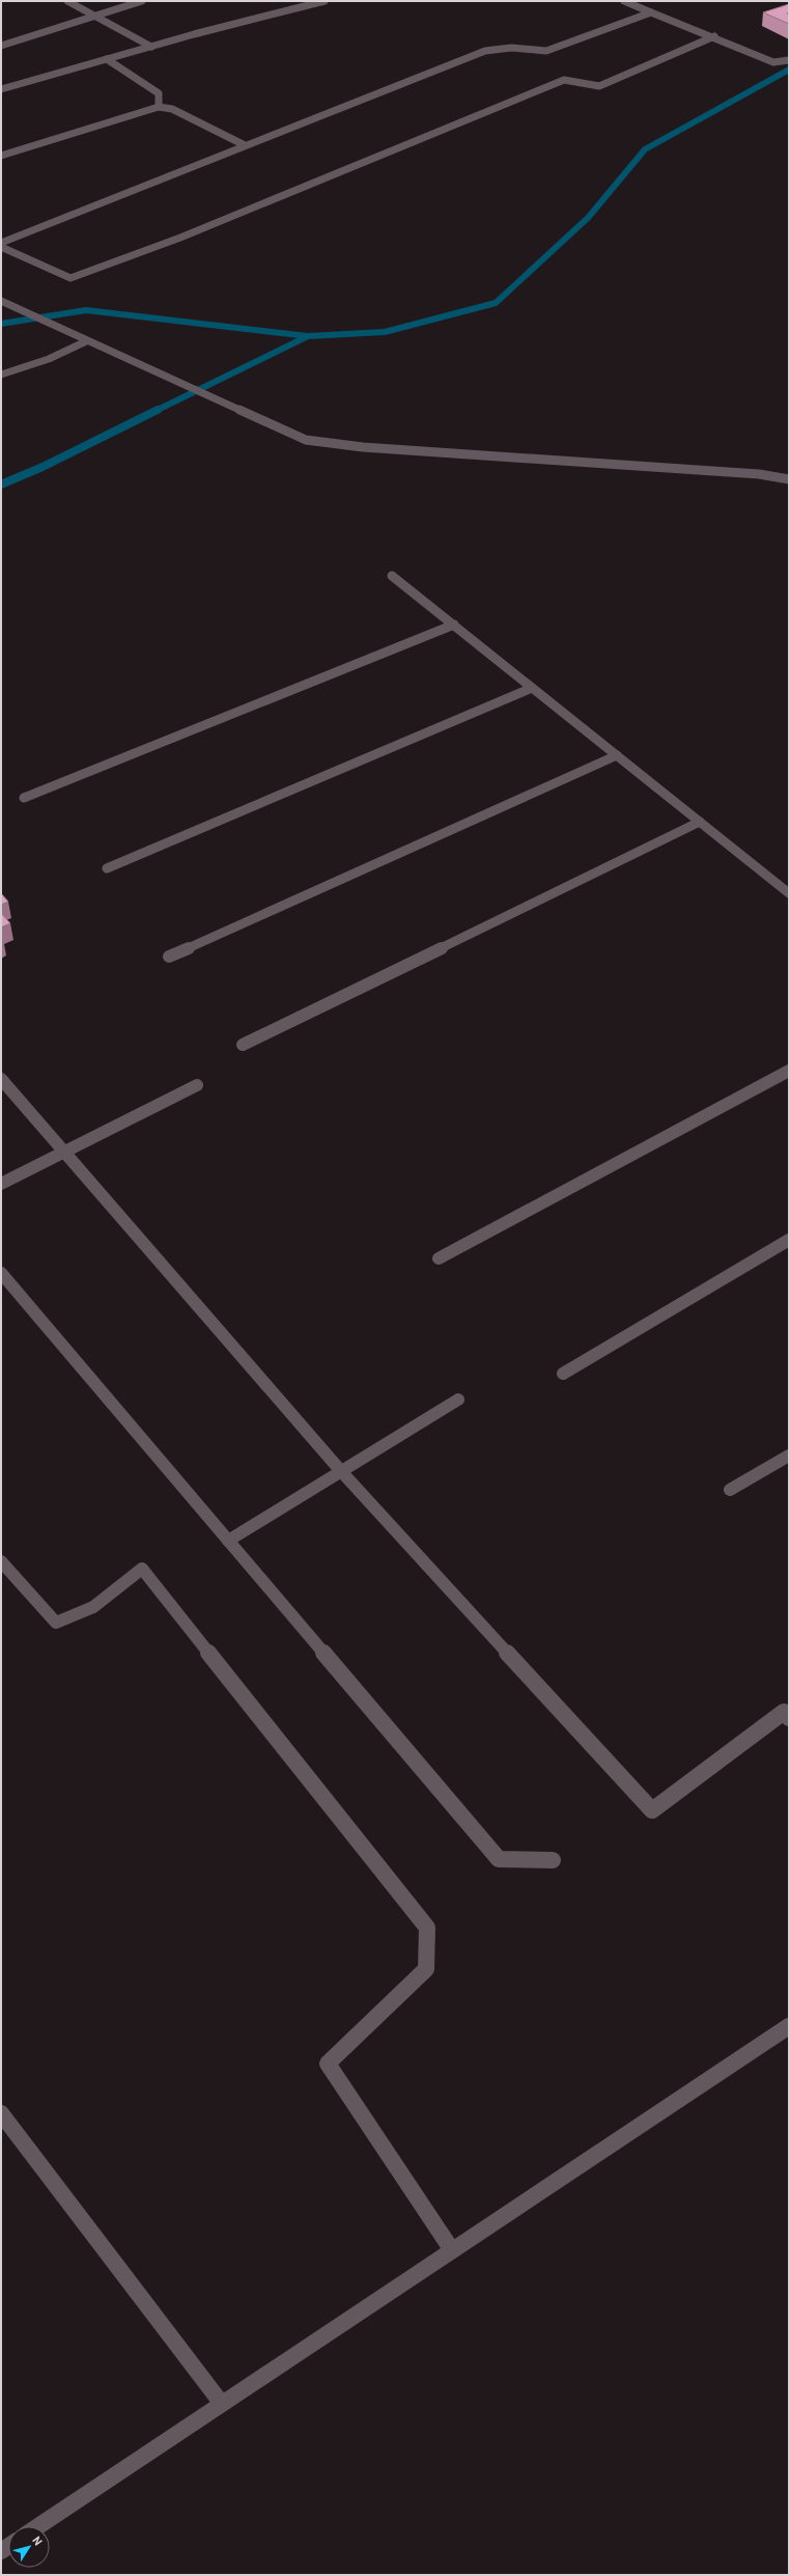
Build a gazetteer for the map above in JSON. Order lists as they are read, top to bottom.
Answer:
{
  "north": "top right"
}
